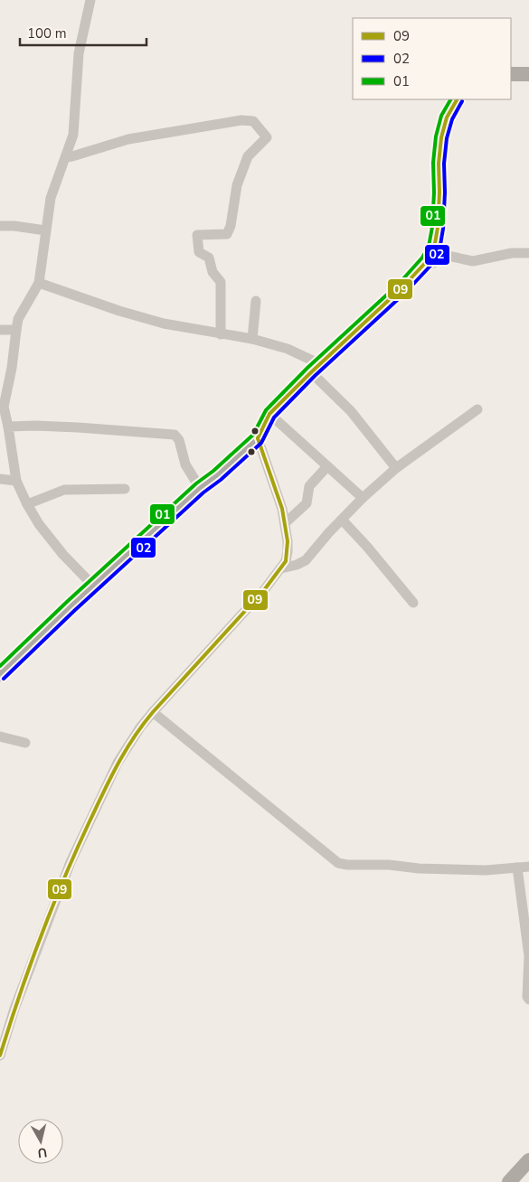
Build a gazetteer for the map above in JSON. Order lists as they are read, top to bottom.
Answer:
{
  "lines": ["transit line 09", "transit line 01", "transit line 02"],
  "legend": ["09", "02", "01"],
  "scale_bar": "100 m",
  "north": "bottom"
}
